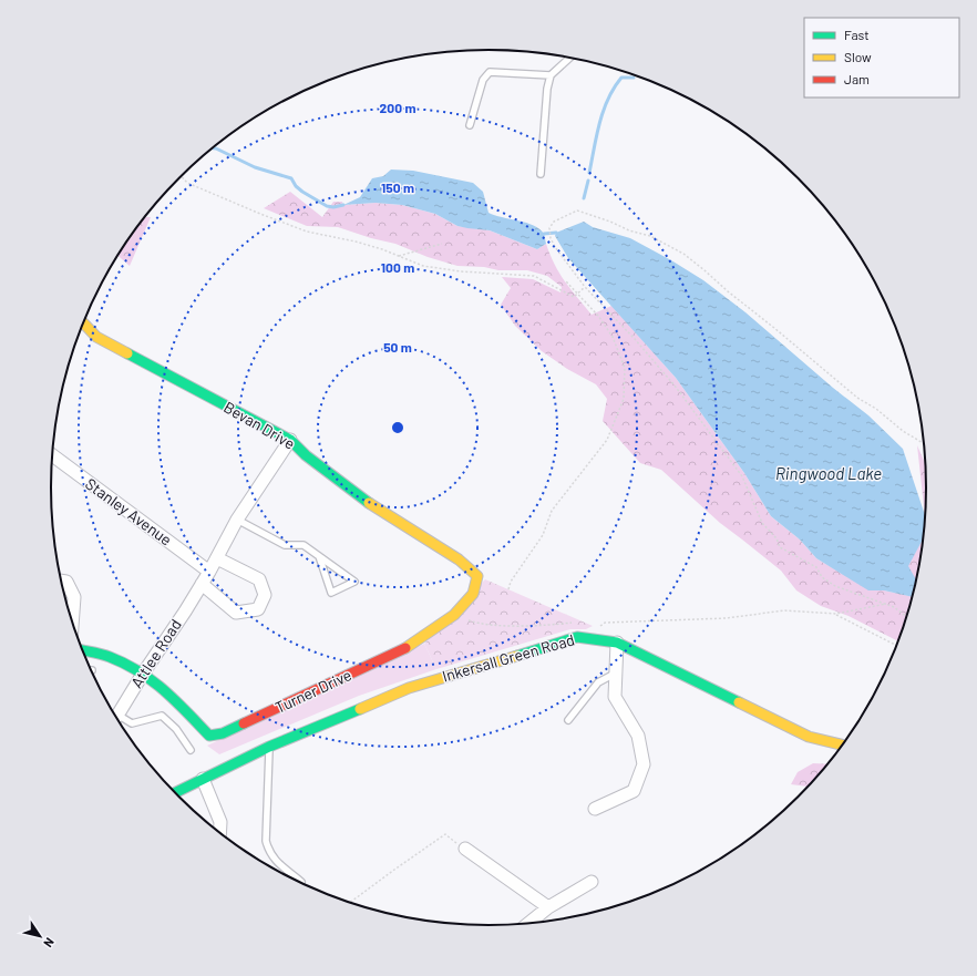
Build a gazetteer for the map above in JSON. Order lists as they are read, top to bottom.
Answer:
{
  "streets": {
    "street": [
      "Bevan Drive",
      "Stanley Avenue",
      "Attlee Road",
      "Inkersall Green Road",
      "Turner Drive"
    ]
  },
  "crossings": [
    ["Bevan Drive", "Attlee Road"],
    ["Bevan Drive", "Turner Drive"],
    ["Stanley Avenue", "Attlee Road"],
    ["Attlee Road", "Turner Drive"]
  ],
  "water": ["Ringwood Lake"],
  "legend": ["Fast", "Slow", "Jam"],
  "north": "bottom right",
  "rings": [
    "200 m",
    "150 m",
    "100 m",
    "50 m"
  ]
}
